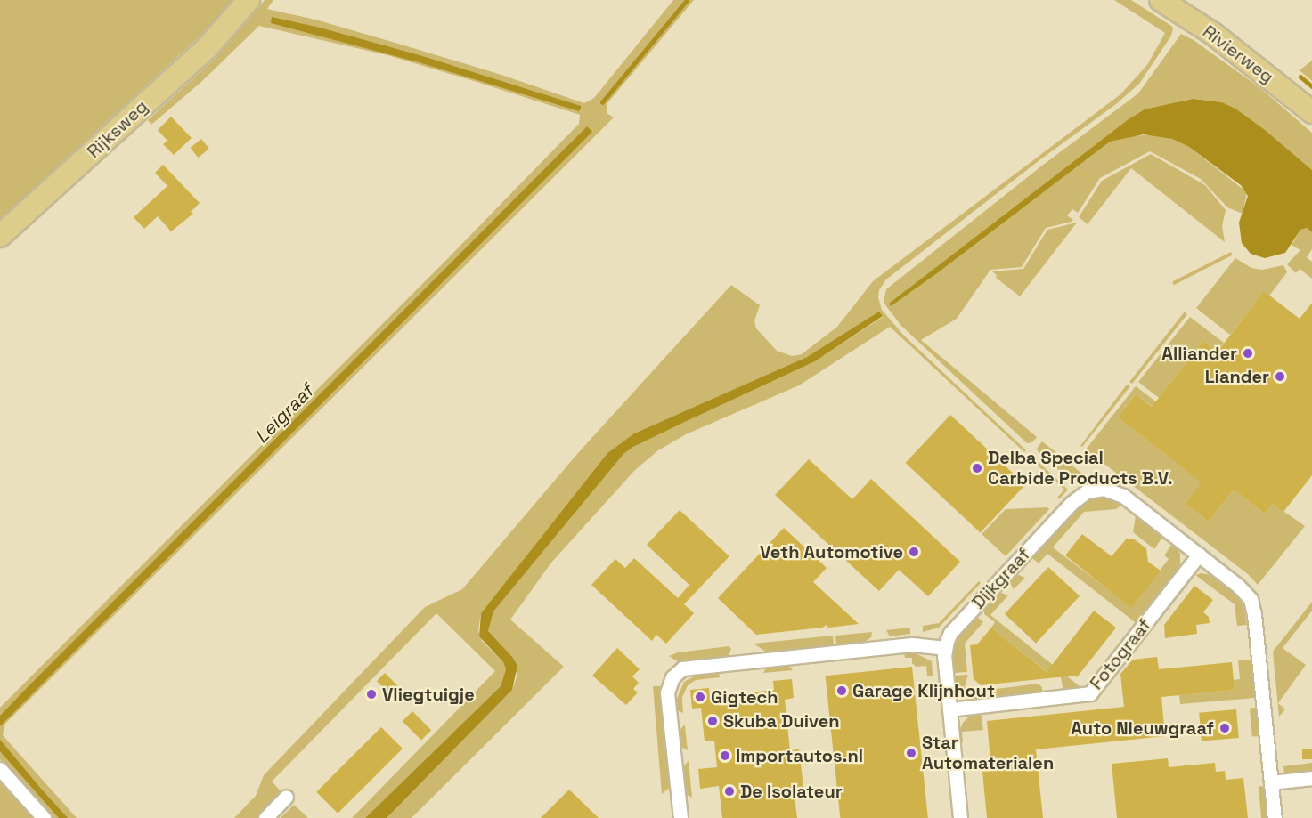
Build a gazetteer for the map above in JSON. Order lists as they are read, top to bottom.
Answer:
{
  "streets": {
    "main road": ["Rivierweg", "Rijksweg"],
    "street": ["Dijkgraaf", "Fotograaf"]
  },
  "crossings": [
    ["Dijkgraaf", "Fotograaf"]
  ],
  "water": ["Leigraaf"],
  "places": [
    "Alliander",
    "Liander",
    "Delba Special Carbide Products B.V.",
    "Veth Automotive",
    "Garage Klijnhout",
    "Vliegtuigje",
    "Gigtech",
    "Skuba Duiven",
    "Auto Nieuwgraaf",
    "Star Automaterialen",
    "Importautos.nl",
    "De Isolateur"
  ]
}
